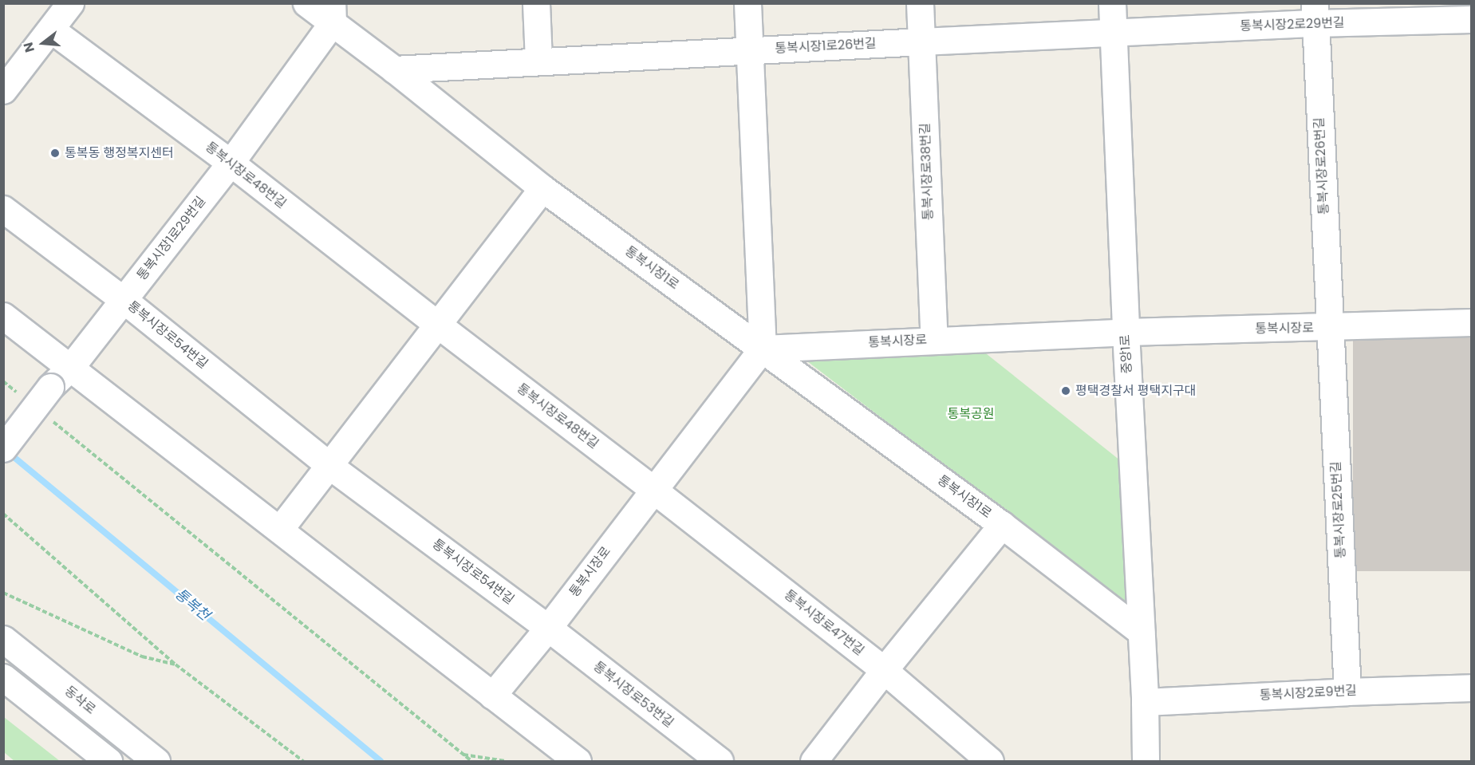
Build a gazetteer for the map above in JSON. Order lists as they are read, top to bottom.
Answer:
{
  "streets": {
    "street": [
      "통복시장2로29번길",
      "통복시장1로26번길",
      "통복시장로26번길",
      "통복시장로38번길",
      "통복시장로48번길",
      "통복시장1로29번길",
      "통복시장1로",
      "통복시장로",
      "통복시장로54번길",
      "중앙1로",
      "통복시장로25번길",
      "통복시장로47번길",
      "통복시장2로9번길",
      "통복시장로53번길",
      "동삭로"
    ]
  },
  "crossings": [
    ["통복시장2로29번길", "통복시장1로26번길"],
    ["통복시장2로29번길", "통복시장로26번길"],
    ["통복시장2로29번길", "중앙1로"],
    ["통복시장1로26번길", "통복시장로38번길"],
    ["통복시장1로26번길", "통복시장1로"],
    ["통복시장1로26번길", "중앙1로"],
    ["통복시장로26번길", "통복시장로"],
    ["통복시장로26번길", "통복시장로25번길"],
    ["통복시장로38번길", "통복시장로"],
    ["통복시장로48번길", "통복시장1로29번길"],
    ["통복시장로48번길", "통복시장로"],
    ["통복시장로48번길", "통복시장로47번길"],
    ["통복시장1로29번길", "통복시장1로"],
    ["통복시장1로29번길", "통복시장로54번길"],
    ["통복시장1로", "통복시장로"],
    ["통복시장1로", "중앙1로"],
    ["통복시장1로", "통복시장로47번길"],
    ["통복시장로", "통복시장로54번길"],
    ["통복시장로", "중앙1로"],
    ["통복시장로", "통복시장로25번길"],
    ["통복시장로", "통복시장로47번길"],
    ["통복시장로", "통복시장로53번길"],
    ["통복시장로54번길", "통복시장로53번길"],
    ["중앙1로", "통복시장2로9번길"],
    ["통복시장로25번길", "통복시장2로9번길"]
  ],
  "water": ["통복천"],
  "parks": ["통복공원"],
  "places": ["통복동 행정복지센터", "평택경찰서 평택지구대"],
  "north": "left"
}
